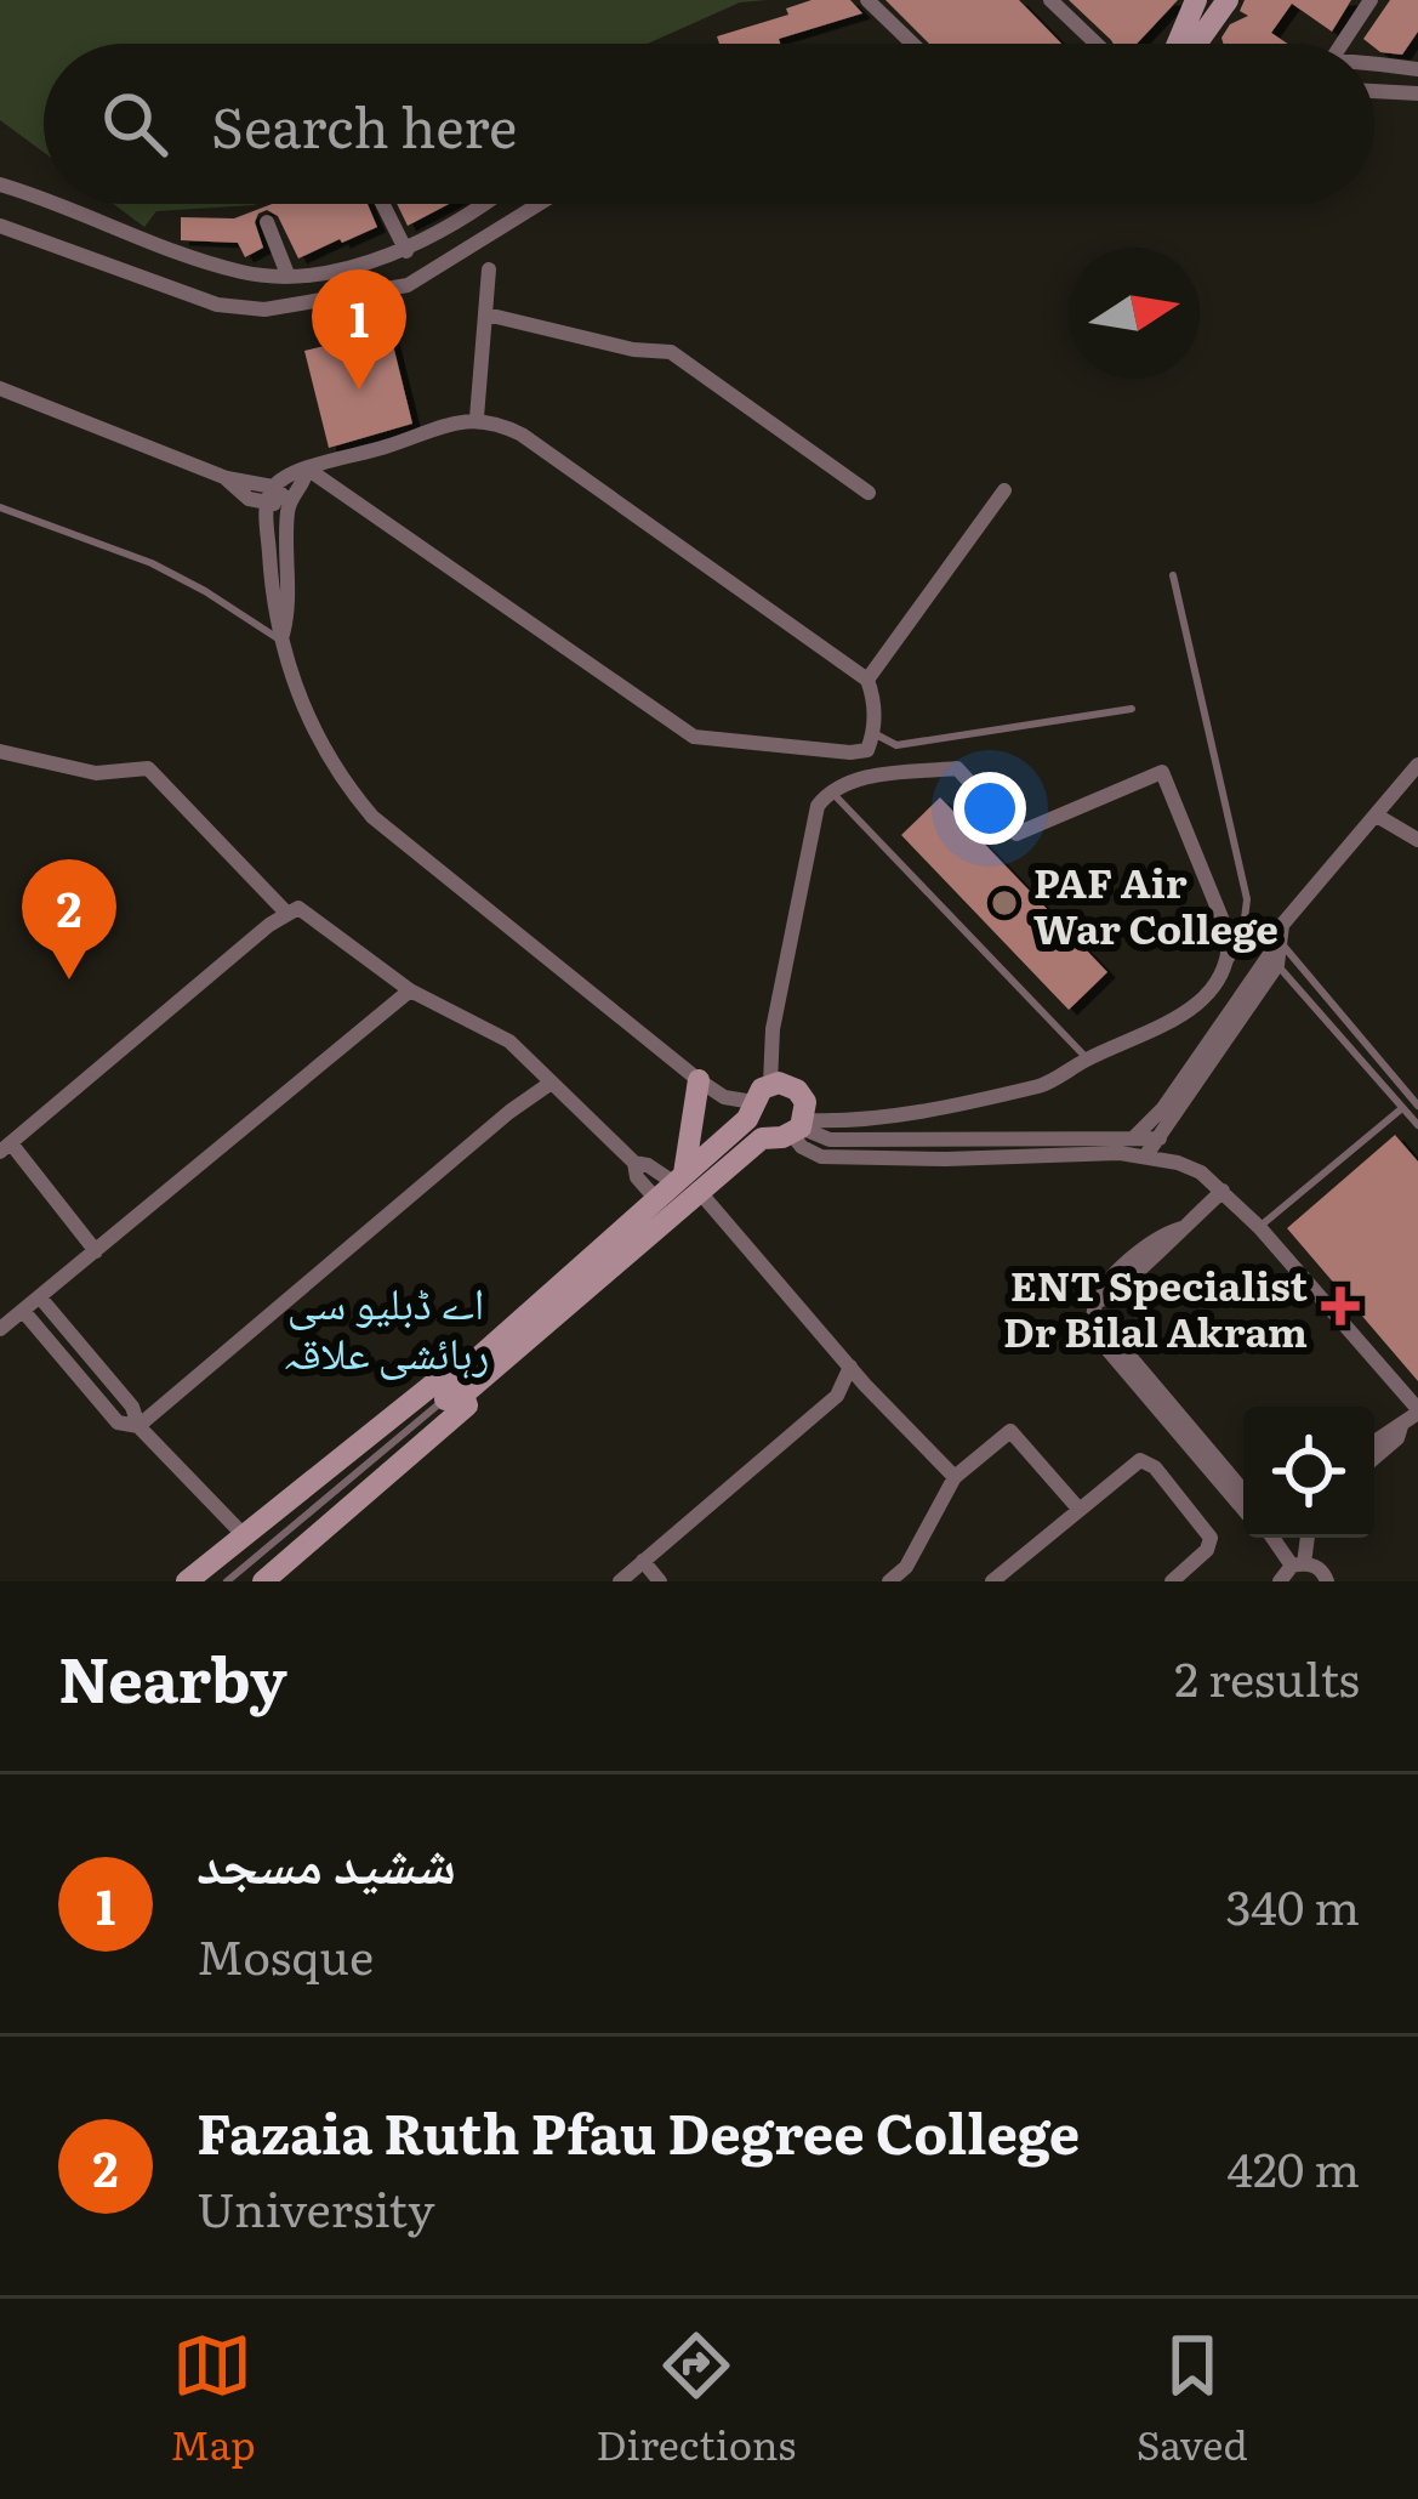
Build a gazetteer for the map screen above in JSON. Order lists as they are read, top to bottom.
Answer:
{
  "districts": ["اے ڈبلیو سی رہائشی علاقہ"],
  "places": {
    "other": ["PAF Air War College"],
    "health": ["ENT Specialist Dr Bilal Akram"]
  },
  "north": "right",
  "page": {
    "search": "Search here",
    "pins": ["1", "2"],
    "heading": ["Nearby", "2 results"],
    "list": [
      {
        "mark": "1",
        "name": "ششید مسجد",
        "note": "Mosque",
        "value": "340 m"
      },
      {
        "mark": "2",
        "name": "Fazaia Ruth Pfau Degree College",
        "note": "University",
        "value": "420 m"
      }
    ],
    "nav": ["Map", "Directions", "Saved"]
  }
}
